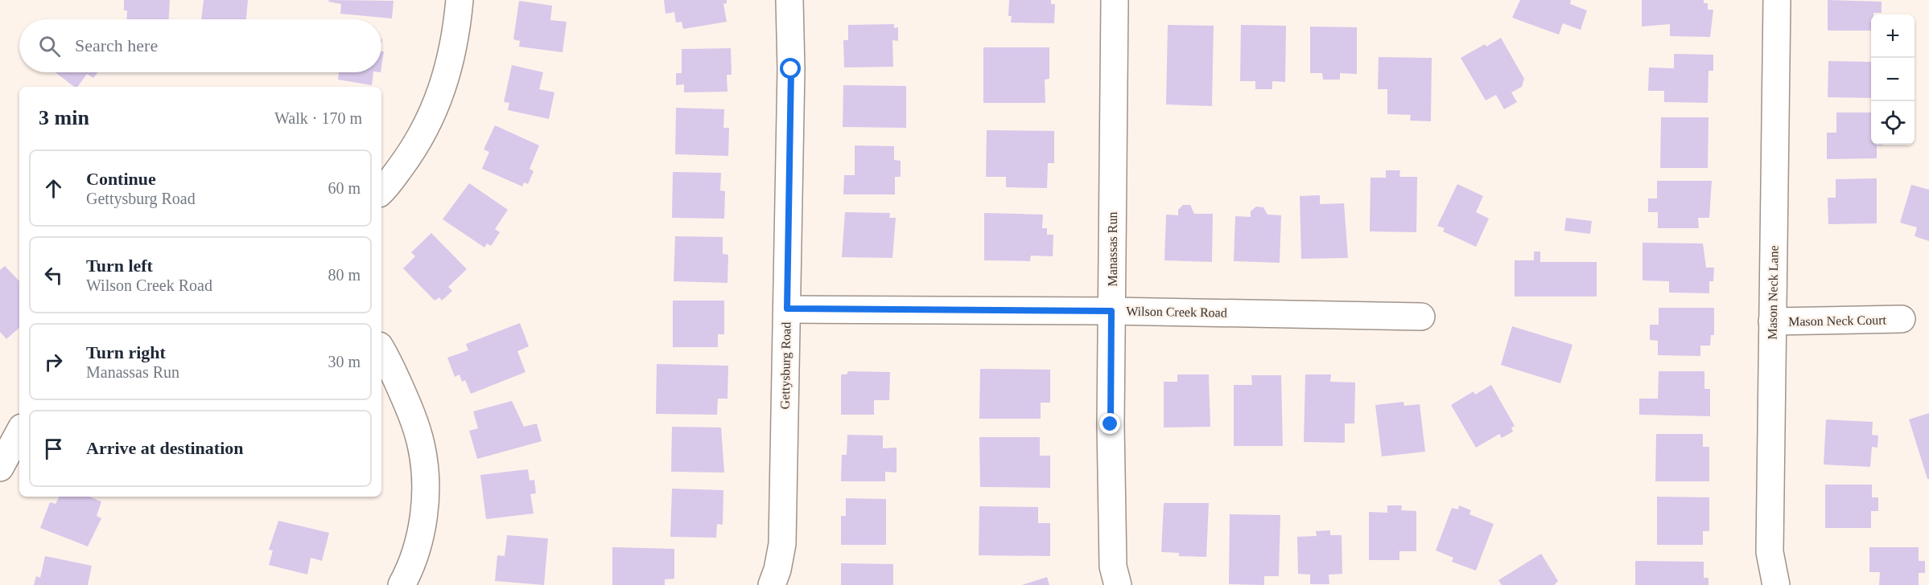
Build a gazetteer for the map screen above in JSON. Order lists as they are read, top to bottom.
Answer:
{
  "streets": {
    "street": [
      "Manassas Run",
      "Mason Neck Lane",
      "Wilson Creek Road",
      "Mason Neck Court",
      "Gettysburg Road"
    ]
  },
  "crossings": [
    ["Manassas Run", "Wilson Creek Road"],
    ["Mason Neck Lane", "Mason Neck Court"],
    ["Wilson Creek Road", "Gettysburg Road"]
  ],
  "page": {
    "map_buttons": ["+", "−"],
    "search": "Search here",
    "heading": ["3 min", "Walk · 170 m"],
    "list": [
      ["Continue", "Gettysburg Road", "60 m"],
      ["Turn left", "Wilson Creek Road", "80 m"],
      ["Turn right", "Manassas Run", "30 m"],
      "Arrive at destination"
    ]
  }
}
